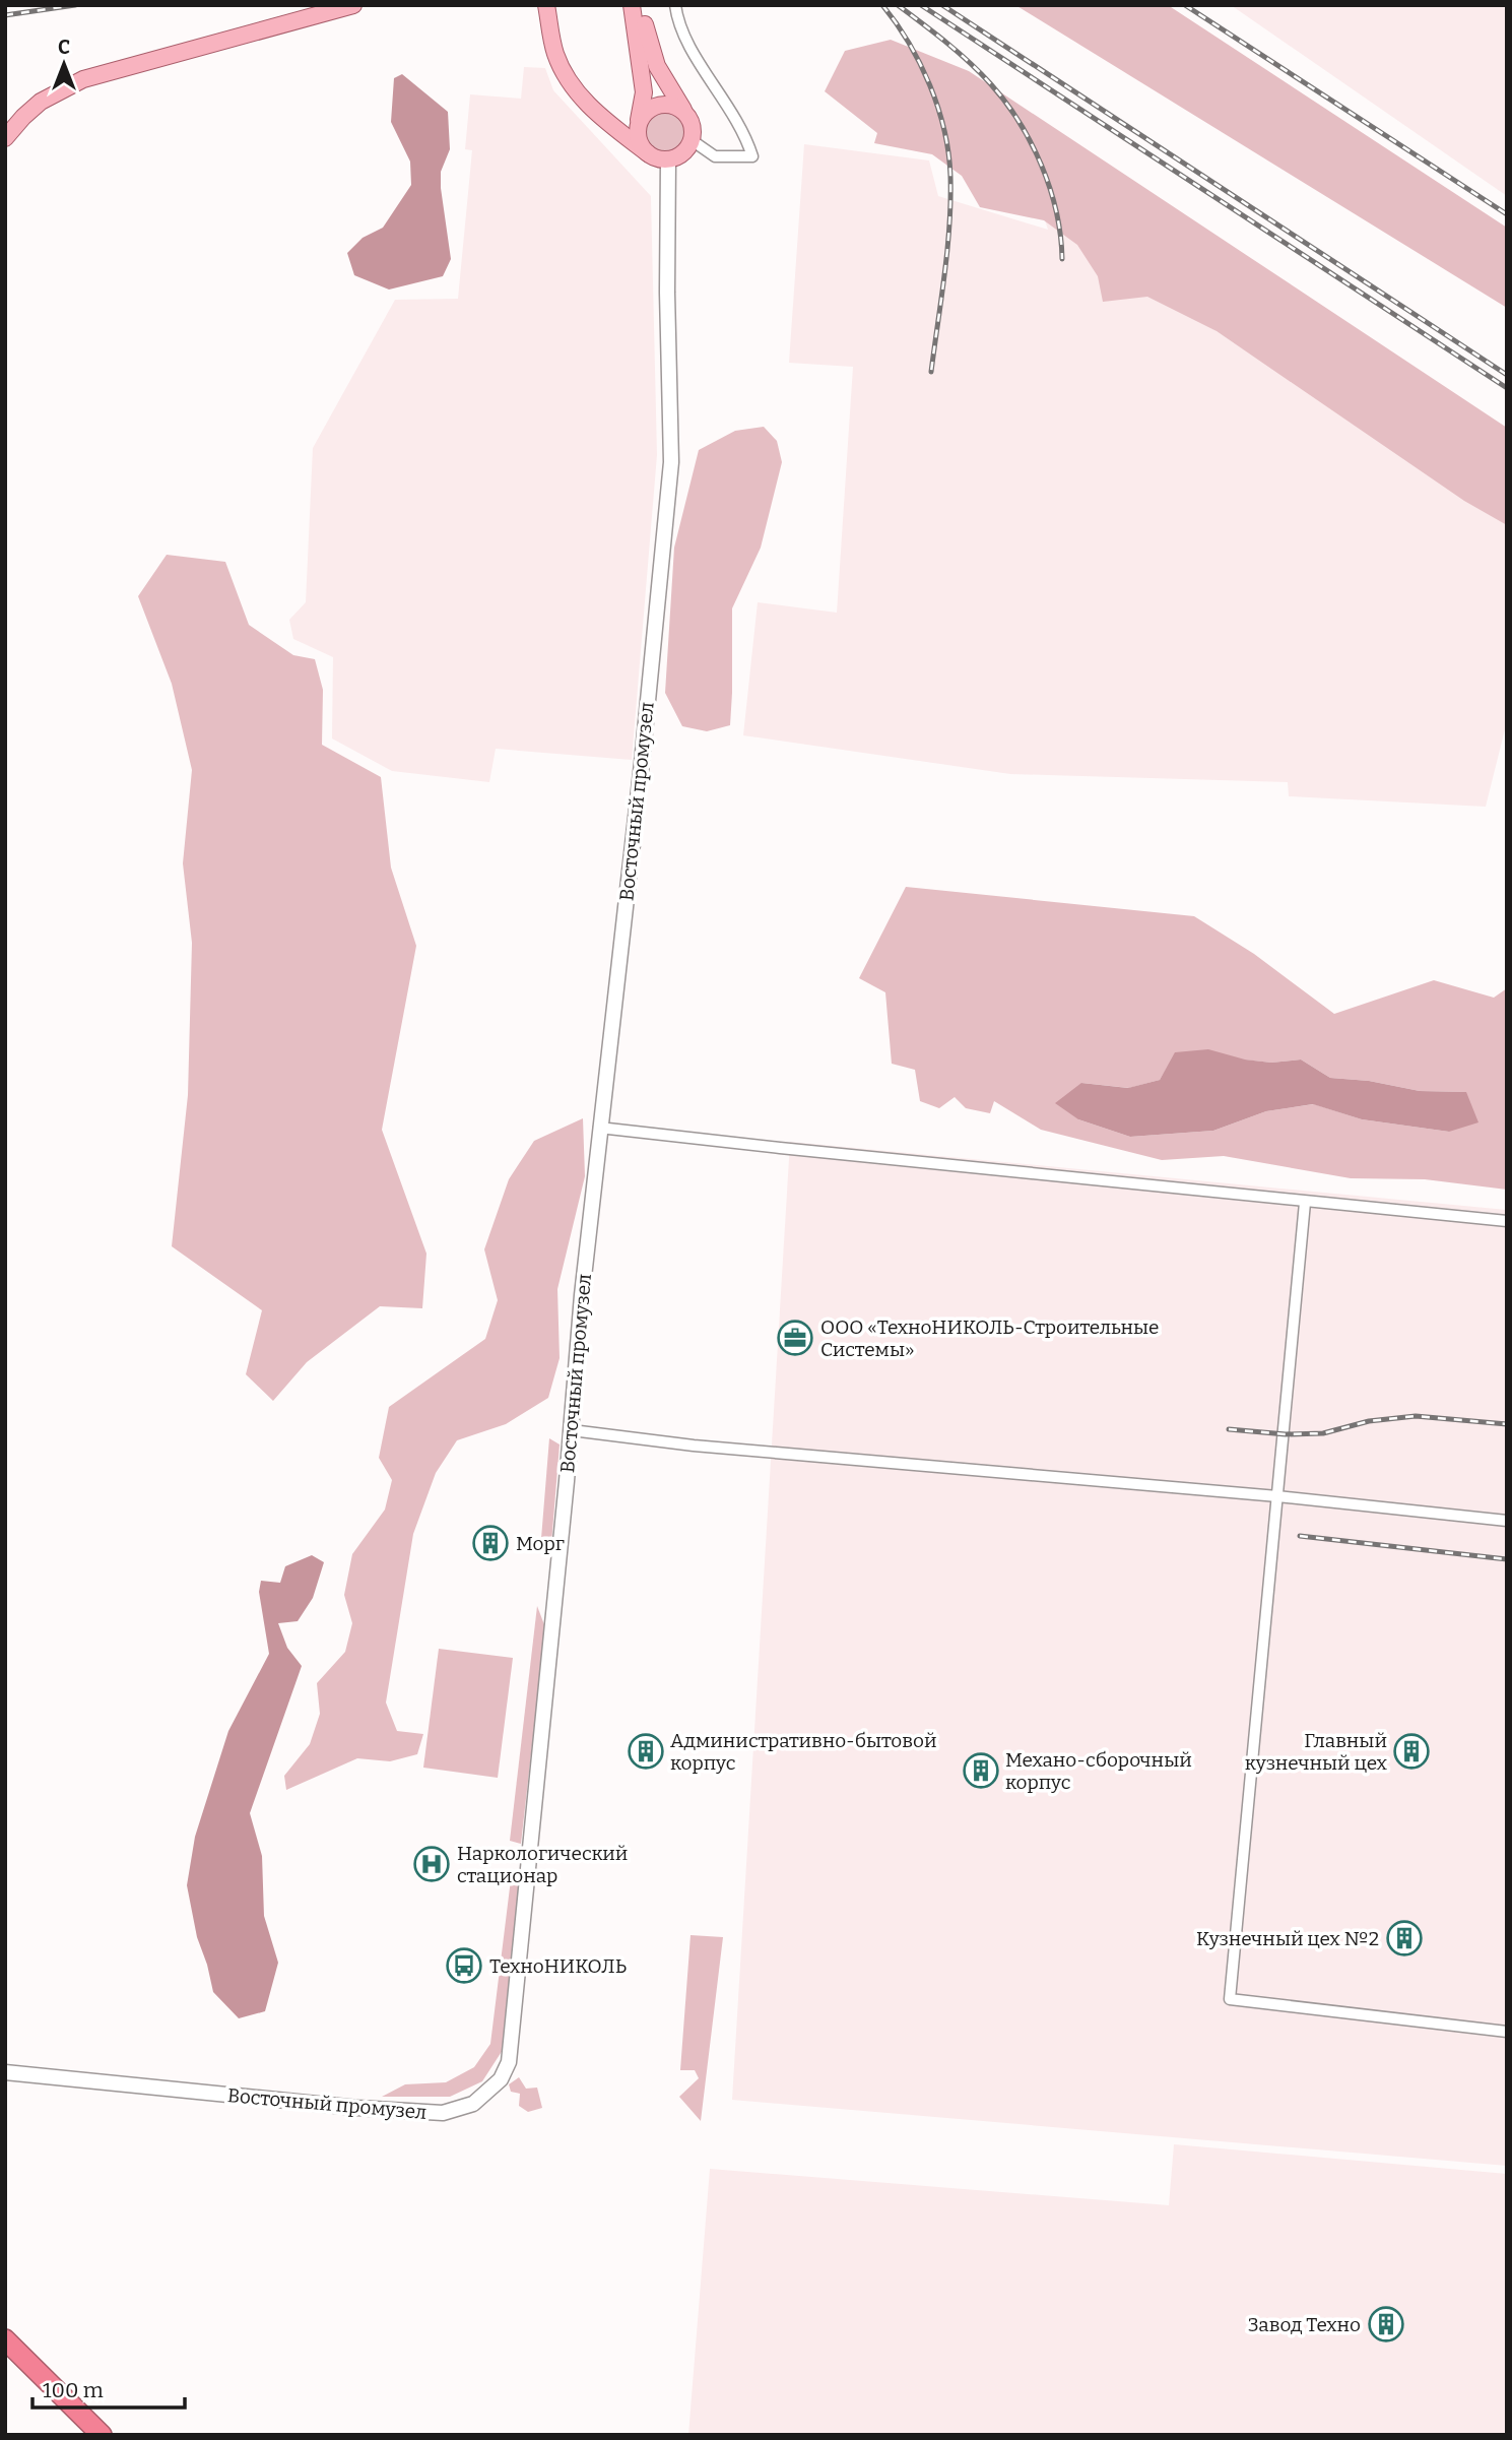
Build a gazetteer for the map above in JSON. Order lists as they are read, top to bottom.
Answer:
{
  "streets": {
    "street": ["Восточный промузел"]
  },
  "places": {
    "office": ["ООО «ТехноНИКОЛЬ-Строительные Системы»"],
    "building": [
      "Морг",
      "Административно-бытовой корпус",
      "Главный кузнечный цех",
      "Механо-сборочный корпус",
      "Кузнечный цех №2",
      "Завод Техно"
    ],
    "hospital": ["Наркологический стационар"],
    "bus stop": ["ТехноНИКОЛЬ"]
  },
  "scale_bar": "100 m",
  "north": "top"
}
